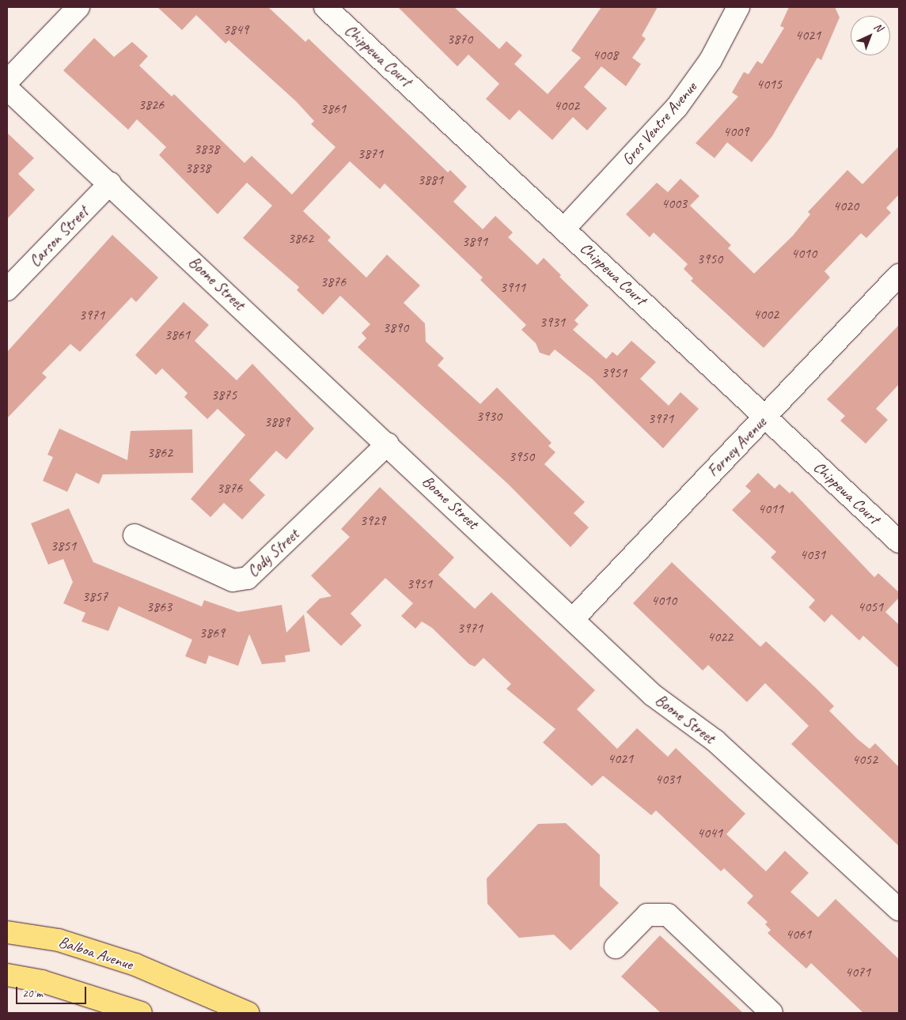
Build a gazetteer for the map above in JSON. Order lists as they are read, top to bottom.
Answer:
{
  "streets": {
    "main road": ["Balboa Avenue"],
    "street": [
      "Chippewa Court",
      "Gros Ventre Avenue",
      "Carson Street",
      "Boone Street",
      "Forney Avenue",
      "Cody Street"
    ]
  },
  "crossings": [
    ["Chippewa Court", "Gros Ventre Avenue"],
    ["Chippewa Court", "Forney Avenue"],
    ["Carson Street", "Boone Street"],
    ["Boone Street", "Forney Avenue"],
    ["Boone Street", "Cody Street"]
  ],
  "house_numbers": [
    "3849",
    "4021",
    "3870",
    "4008",
    "4015",
    "3826",
    "4002",
    "3861",
    "4009",
    "3838",
    "3871",
    "3838",
    "3881",
    "4003",
    "4020",
    "3862",
    "3891",
    "4010",
    "3950",
    "3876",
    "3911",
    "4002",
    "3971",
    "3931",
    "3890",
    "3861",
    "3951",
    "3875",
    "3930",
    "3971",
    "3889",
    "3862",
    "3950",
    "3876",
    "4011",
    "3929",
    "3851",
    "4031",
    "3951",
    "3857",
    "4010",
    "3863",
    "4051",
    "3971",
    "3869",
    "4022",
    "4021",
    "4052",
    "4031",
    "4041",
    "4061",
    "4071"
  ],
  "scale_bar": "20 m",
  "north": "top right"
}
